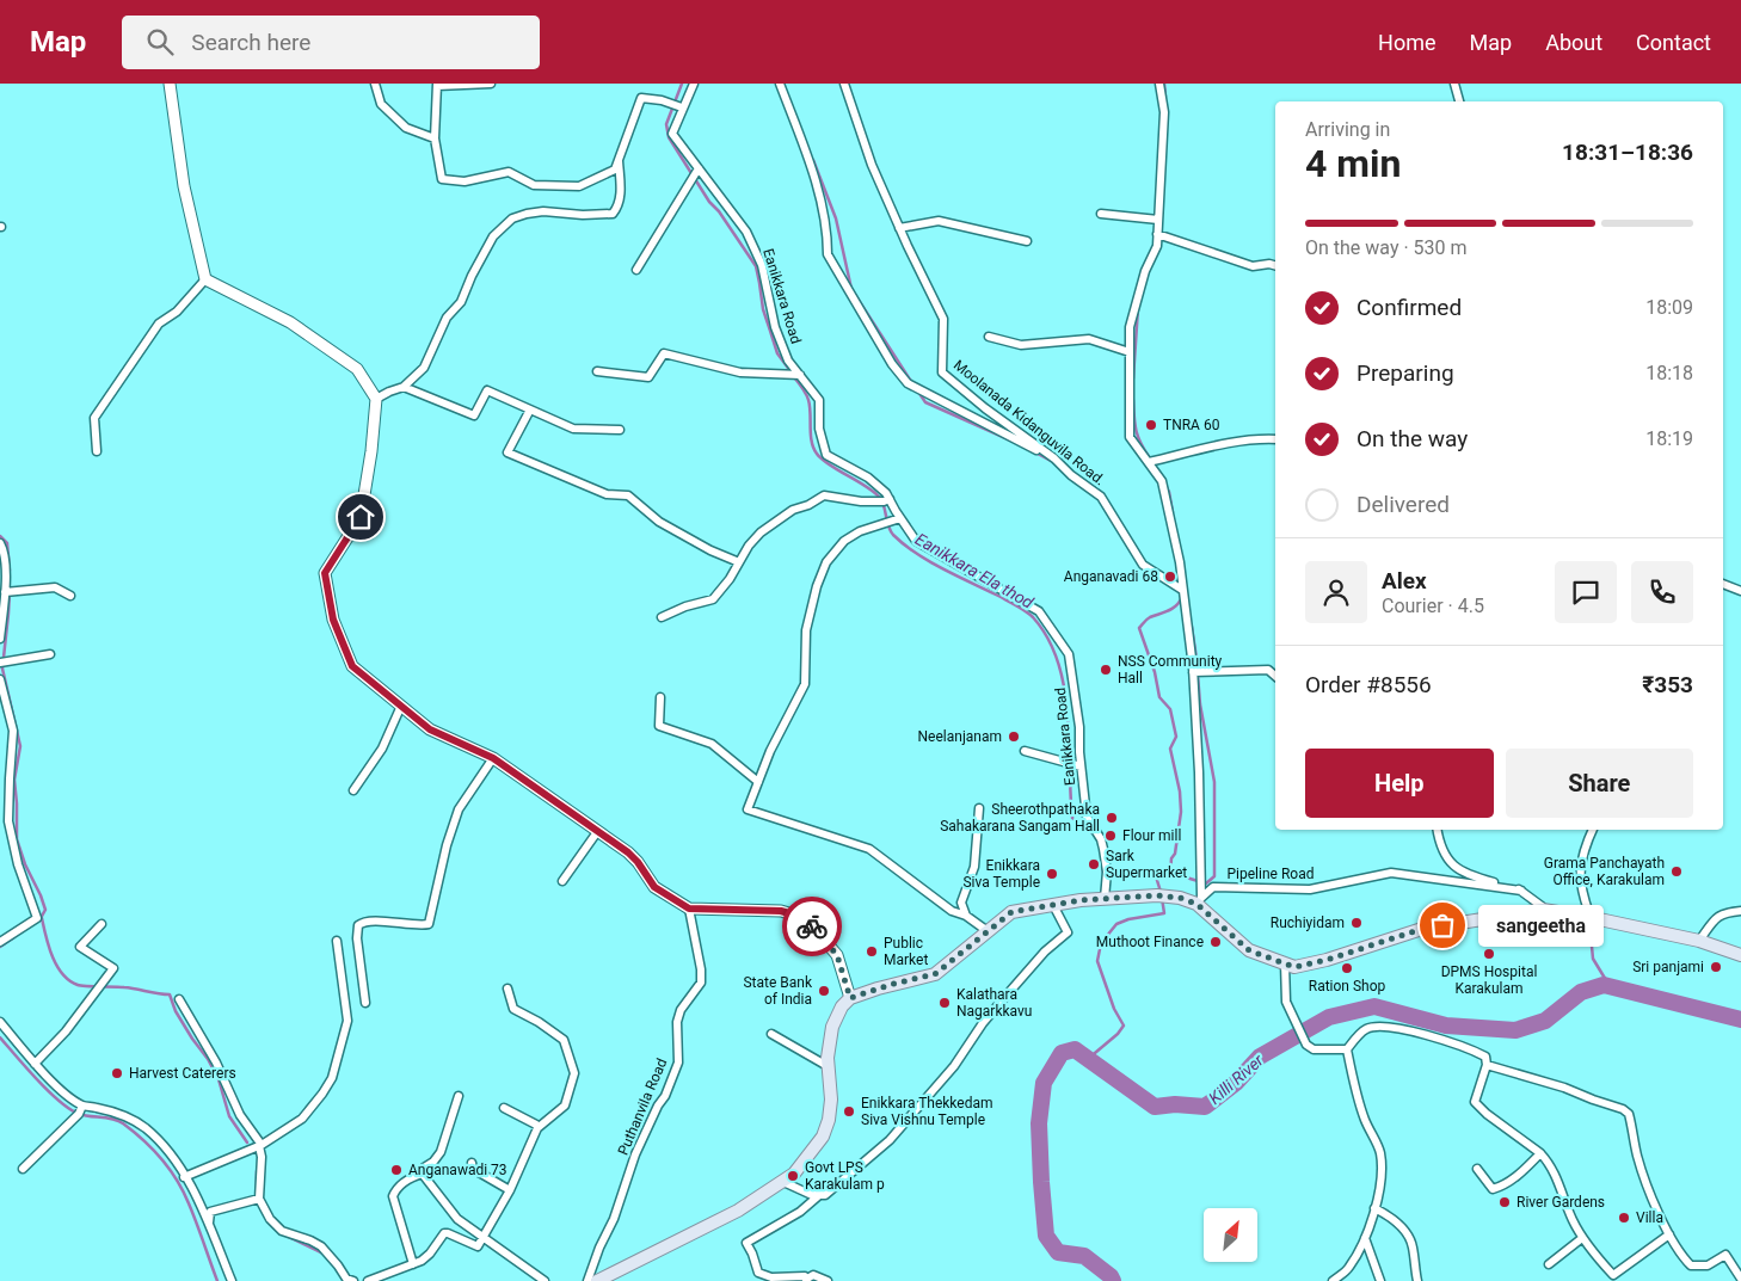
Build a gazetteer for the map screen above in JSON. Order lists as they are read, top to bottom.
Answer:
{
  "streets": {
    "street": [
      "Eanikkara Road",
      "Moolanada Kidanguvila Road.",
      "Pipeline Road",
      "Puthanvila Road"
    ]
  },
  "water": ["Eanikkara Ela thod", "Killi River"],
  "places": [
    "TNRA 60",
    "Anganavadi 68",
    "NSS Community Hall",
    "Neelanjanam",
    "Sheerothpathaka Sahakarana Sangam Hall",
    "Flour mill",
    "Sark Supermarket",
    "Grama Panchayath Office, Karakulam",
    "Enikkara Siva Temple",
    "Ruchiyidam",
    "sangeetha",
    "Muthoot Finance",
    "Public Market",
    "DPMS Hospital Karakulam",
    "Sri panjami",
    "Ration Shop",
    "State Bank of India",
    "Kalathara Nagarkkavu",
    "Harvest Caterers",
    "Enikkara Thekkedam Siva Vishnu Temple",
    "Anganawadi 73",
    "Govt LPS Karakulam p",
    "River Gardens",
    "Villa"
  ],
  "north": "top right",
  "page": {
    "header": "Map",
    "search": "Search here",
    "nav": [
      "Home",
      "Map",
      "About",
      "Contact"
    ],
    "heading": ["4 min", "Arriving in", "18:31–18:36"],
    "panel": [
      "Alex",
      "Courier · 4.5",
      "Order #8556",
      "₹353"
    ],
    "bar": "On the way · 530 m",
    "list": [
      ["Confirmed", "18:09"],
      ["Preparing", "18:18"],
      ["On the way", "18:19"],
      "Delivered"
    ],
    "buttons": ["Help", "Share"],
    "bubble": "sangeetha"
  }
}
